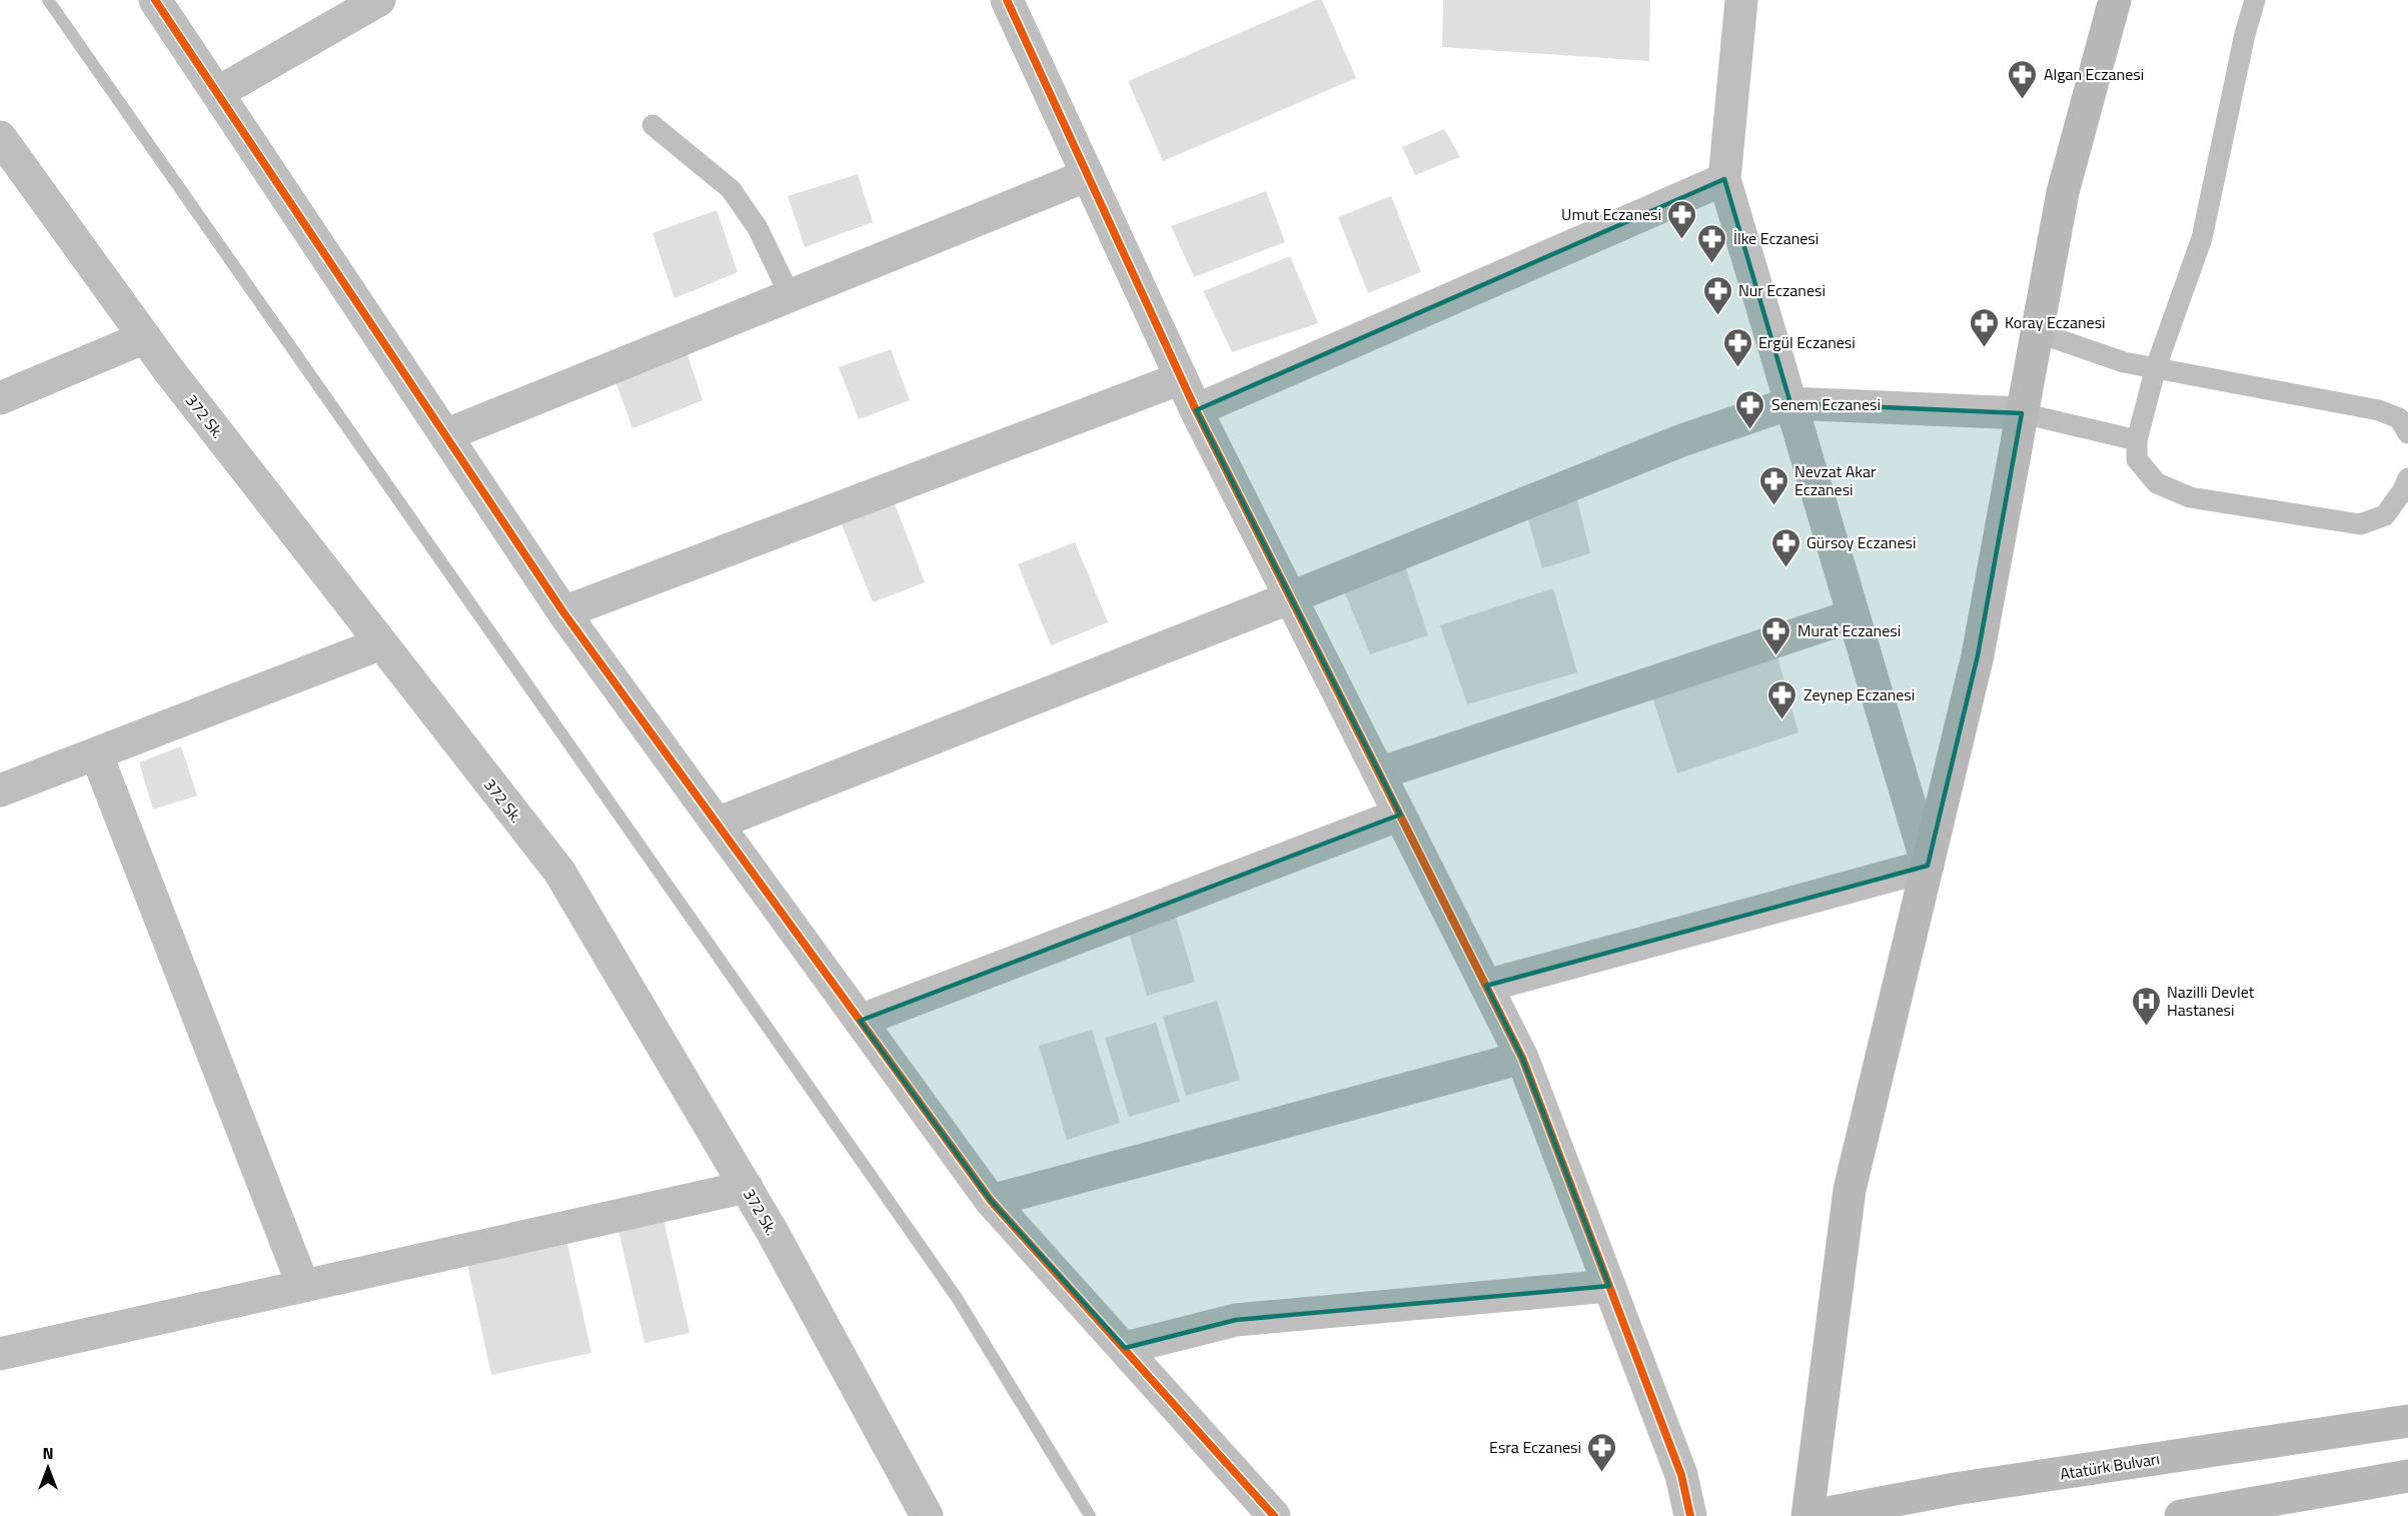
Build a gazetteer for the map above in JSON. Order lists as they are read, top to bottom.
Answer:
{
  "streets": {
    "street": ["372 Sk.", "Atatürk Bulvarı"]
  },
  "places": {
    "pharmacy": [
      "Algan Eczanesi",
      "Umut Eczanesi",
      "İlke Eczanesi",
      "Nur Eczanesi",
      "Koray Eczanesi",
      "Ergül Eczanesi",
      "Senem Eczanesi",
      "Nevzat Akar Eczanesi",
      "Gürsoy Eczanesi",
      "Murat Eczanesi",
      "Zeynep Eczanesi",
      "Esra Eczanesi"
    ],
    "hospital": ["Nazilli Devlet Hastanesi"]
  },
  "north": "top"
}
